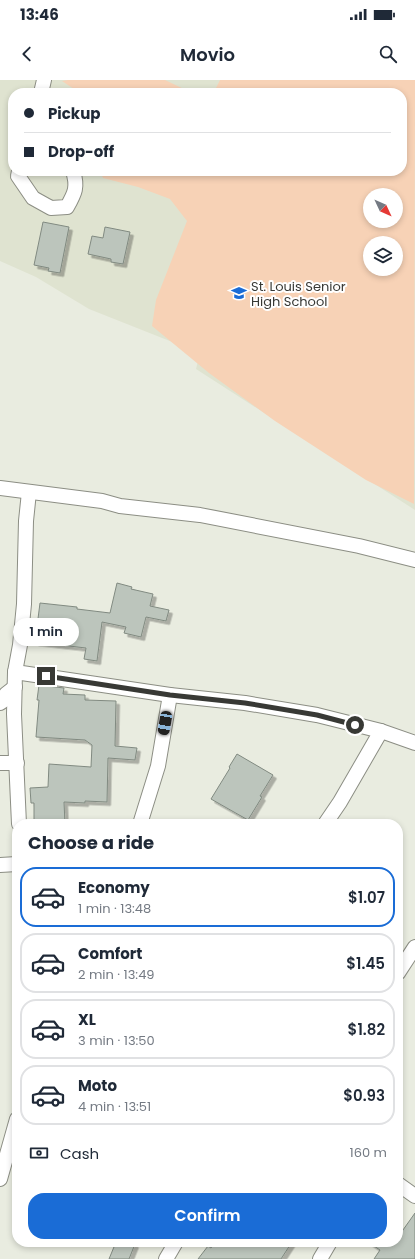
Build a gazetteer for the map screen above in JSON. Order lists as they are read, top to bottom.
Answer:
{
  "places": {
    "school or university": ["St. Louis Senior High School"]
  },
  "north": "bottom right",
  "page": {
    "status": "13:46",
    "header": "Movio",
    "banner": ["Pickup", "Drop-off"],
    "bubble": "1 min",
    "heading": "Choose a ride",
    "list": [
      {
        "name": "Economy",
        "note": "1 min · 13:48",
        "value": "$1.07"
      },
      {
        "name": "Comfort",
        "note": "2 min · 13:49",
        "value": "$1.45"
      },
      {
        "name": "XL",
        "note": "3 min · 13:50",
        "value": "$1.82"
      },
      {
        "name": "Moto",
        "note": "4 min · 13:51",
        "value": "$0.93"
      }
    ],
    "pay": ["Cash", "160 m"],
    "buttons": "Confirm"
  }
}
